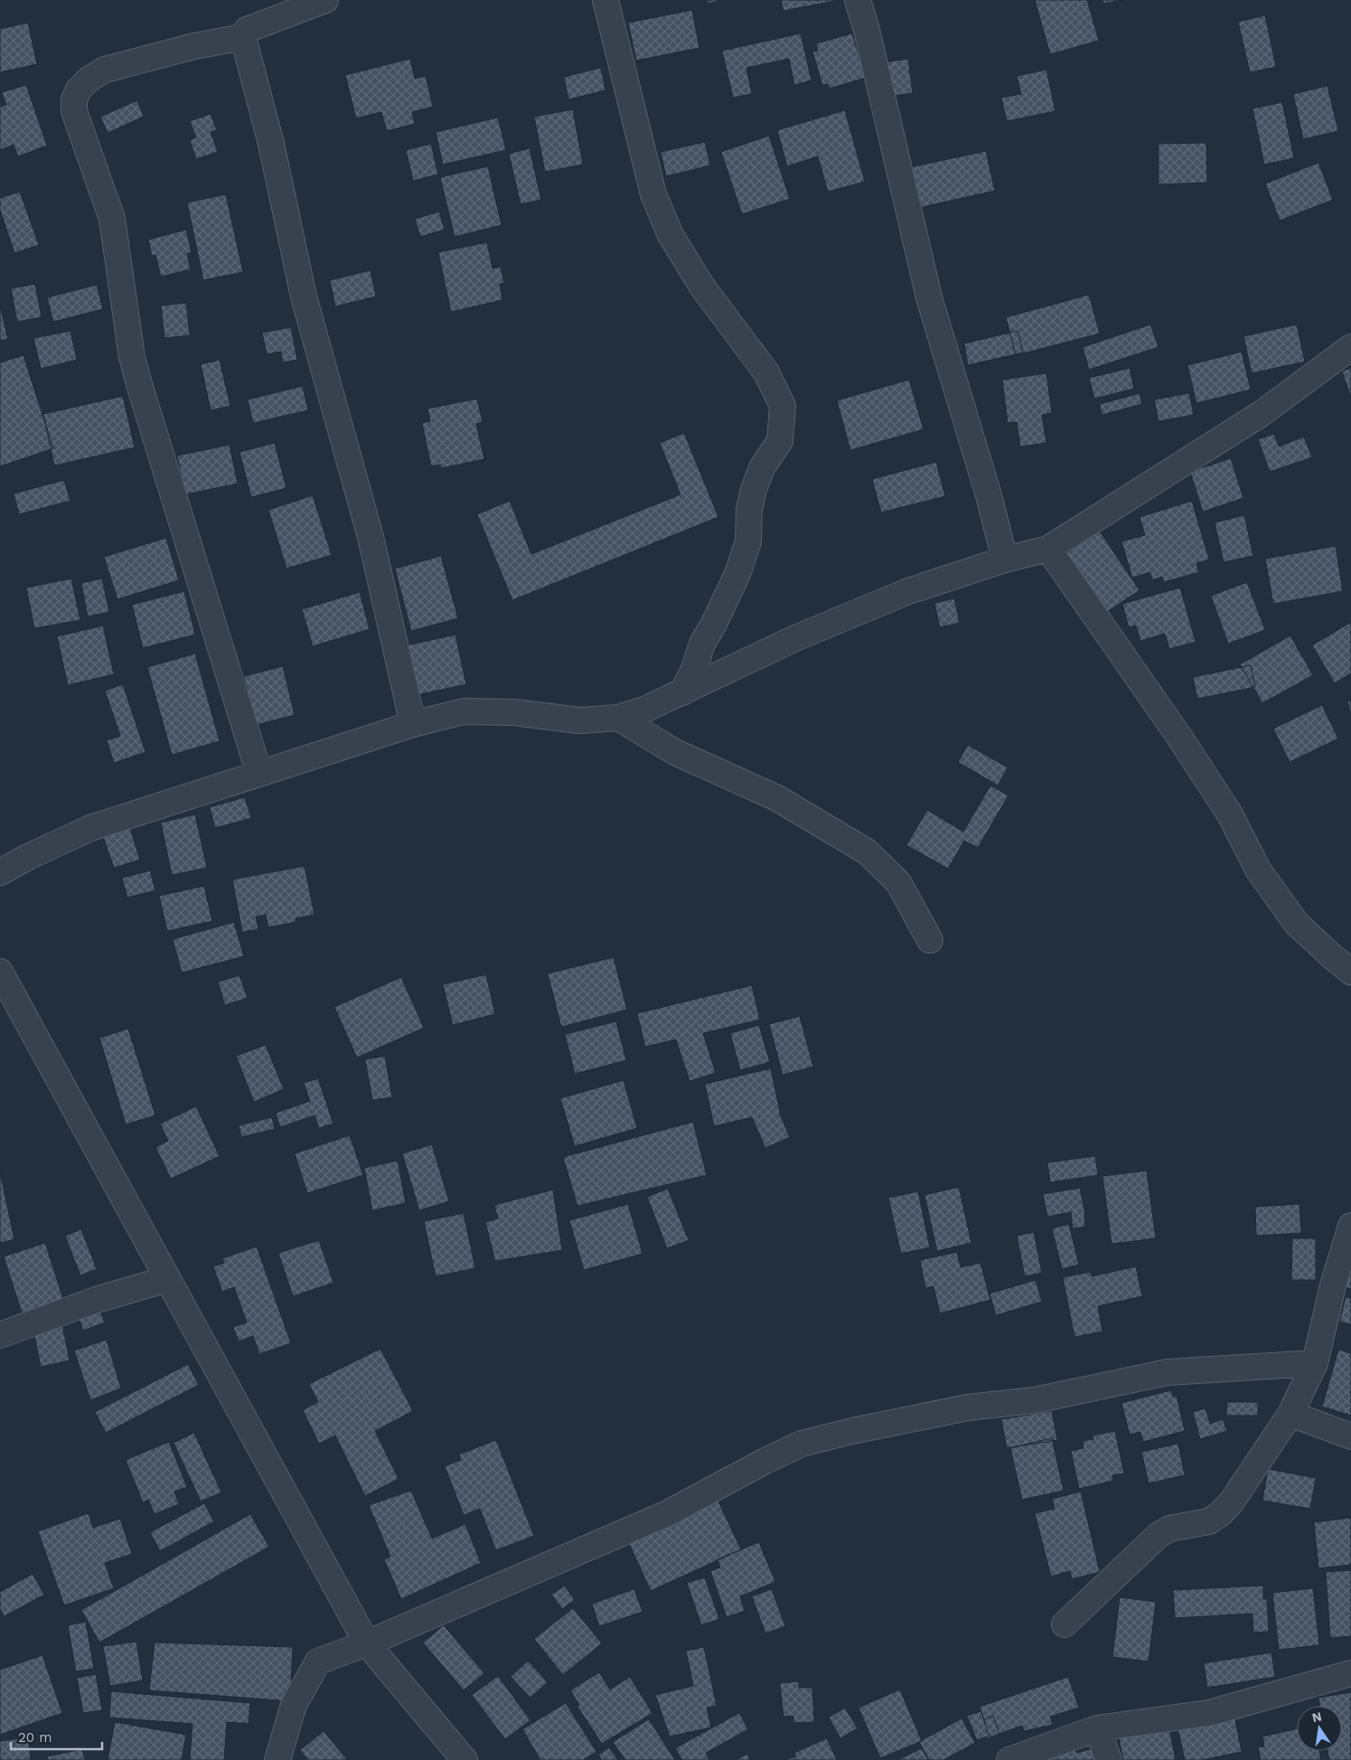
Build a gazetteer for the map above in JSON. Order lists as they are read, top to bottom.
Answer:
{
  "scale_bar": "20 m",
  "north": "top"
}
